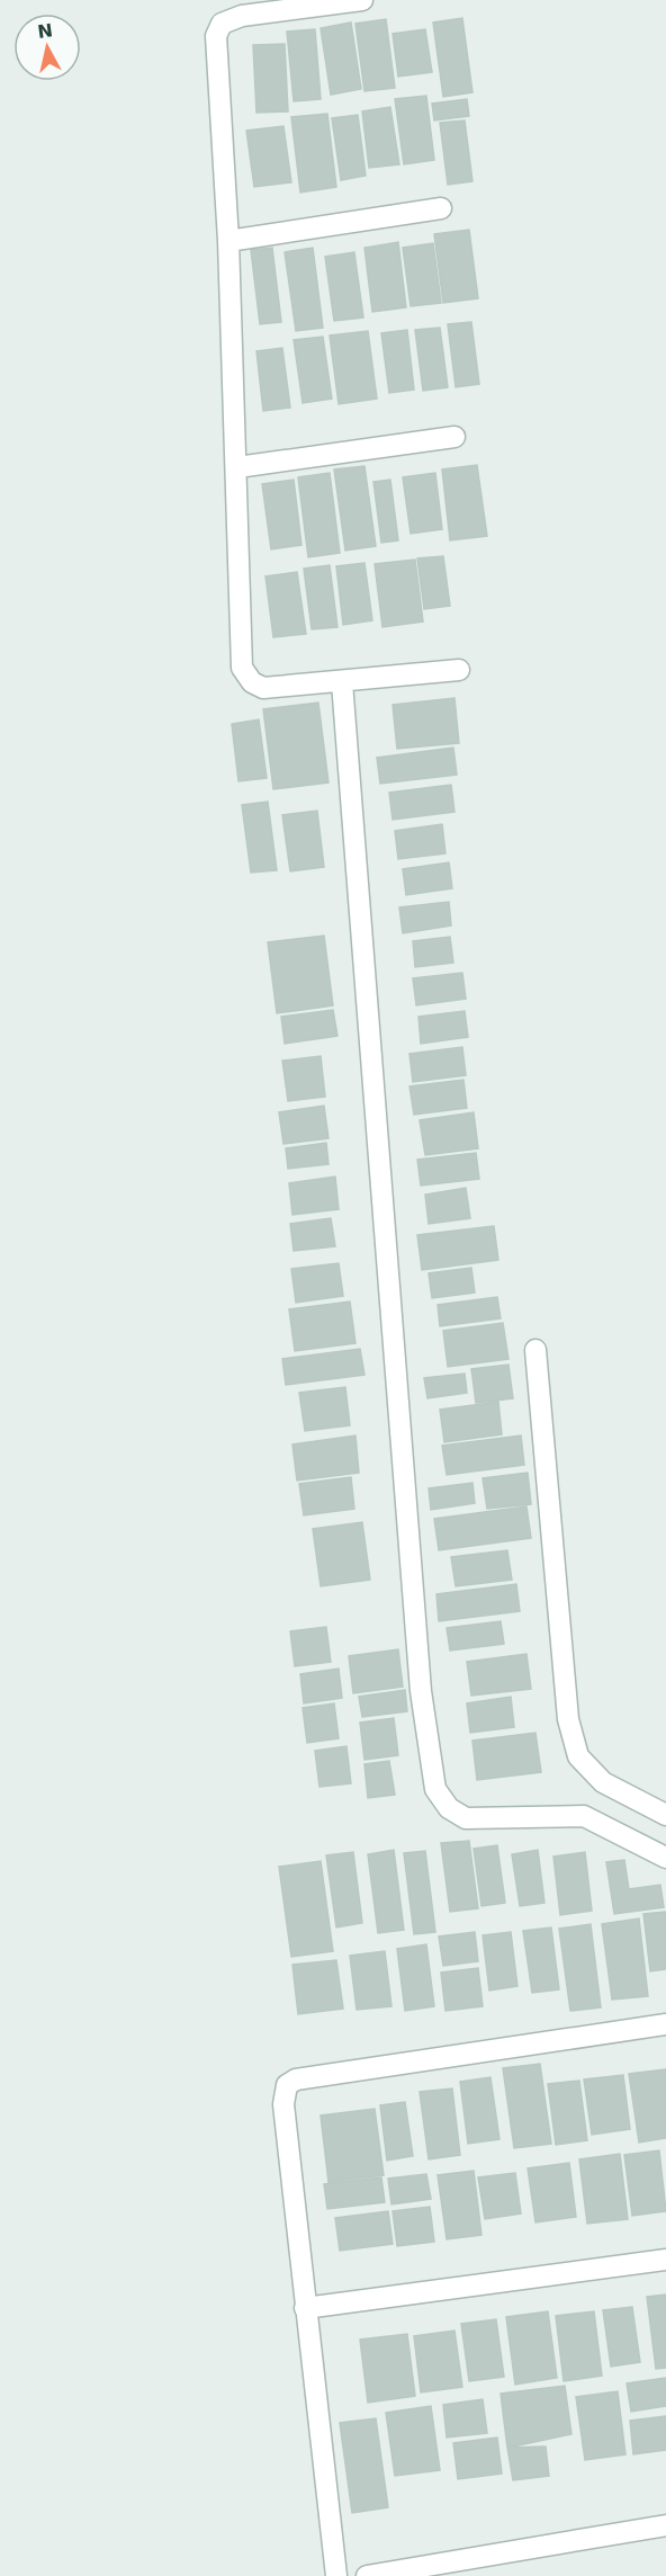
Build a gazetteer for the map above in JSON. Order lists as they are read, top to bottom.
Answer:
{
  "north": "top"
}
